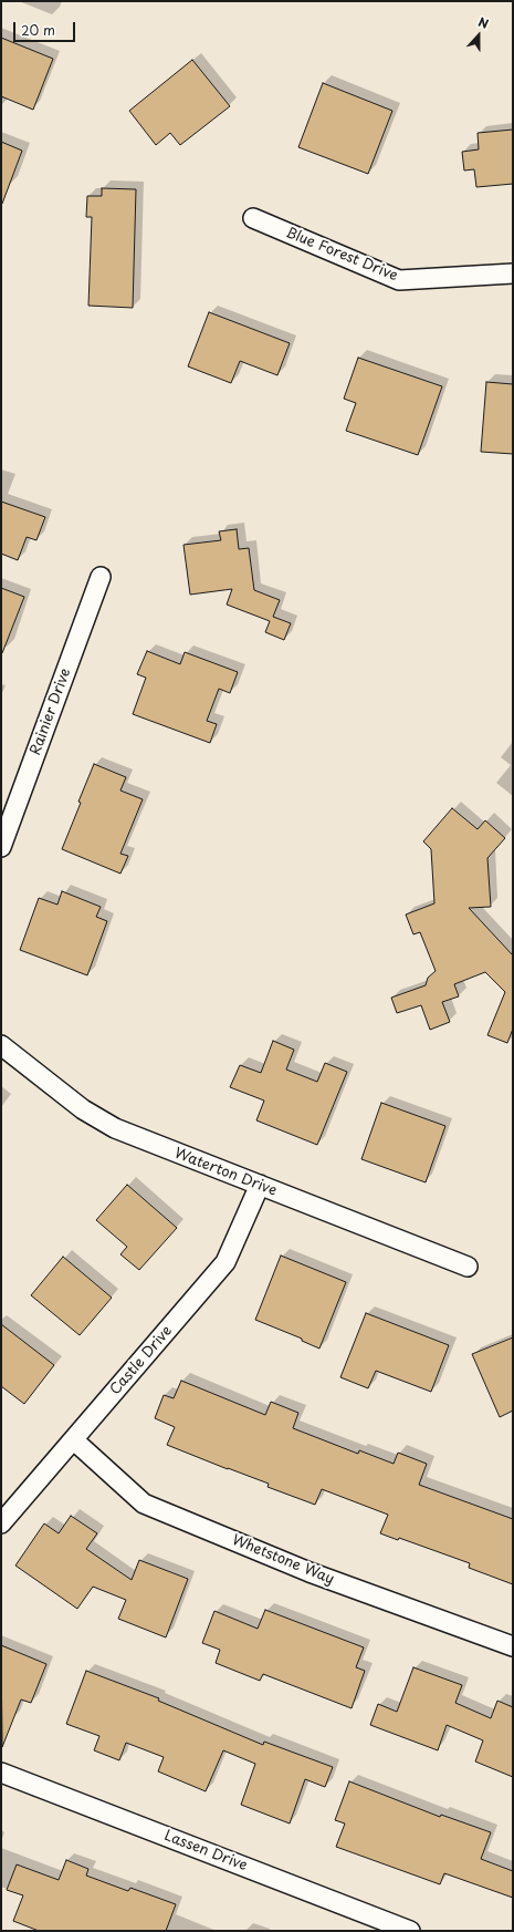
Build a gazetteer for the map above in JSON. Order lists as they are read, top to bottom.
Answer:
{
  "streets": {
    "street": [
      "Blue Forest Drive",
      "Rainier Drive",
      "Waterton Drive",
      "Castle Drive",
      "Whetstone Way",
      "Lassen Drive"
    ]
  },
  "crossings": [
    ["Waterton Drive", "Castle Drive"],
    ["Castle Drive", "Whetstone Way"]
  ],
  "scale_bar": "20 m",
  "north": "top"
}
